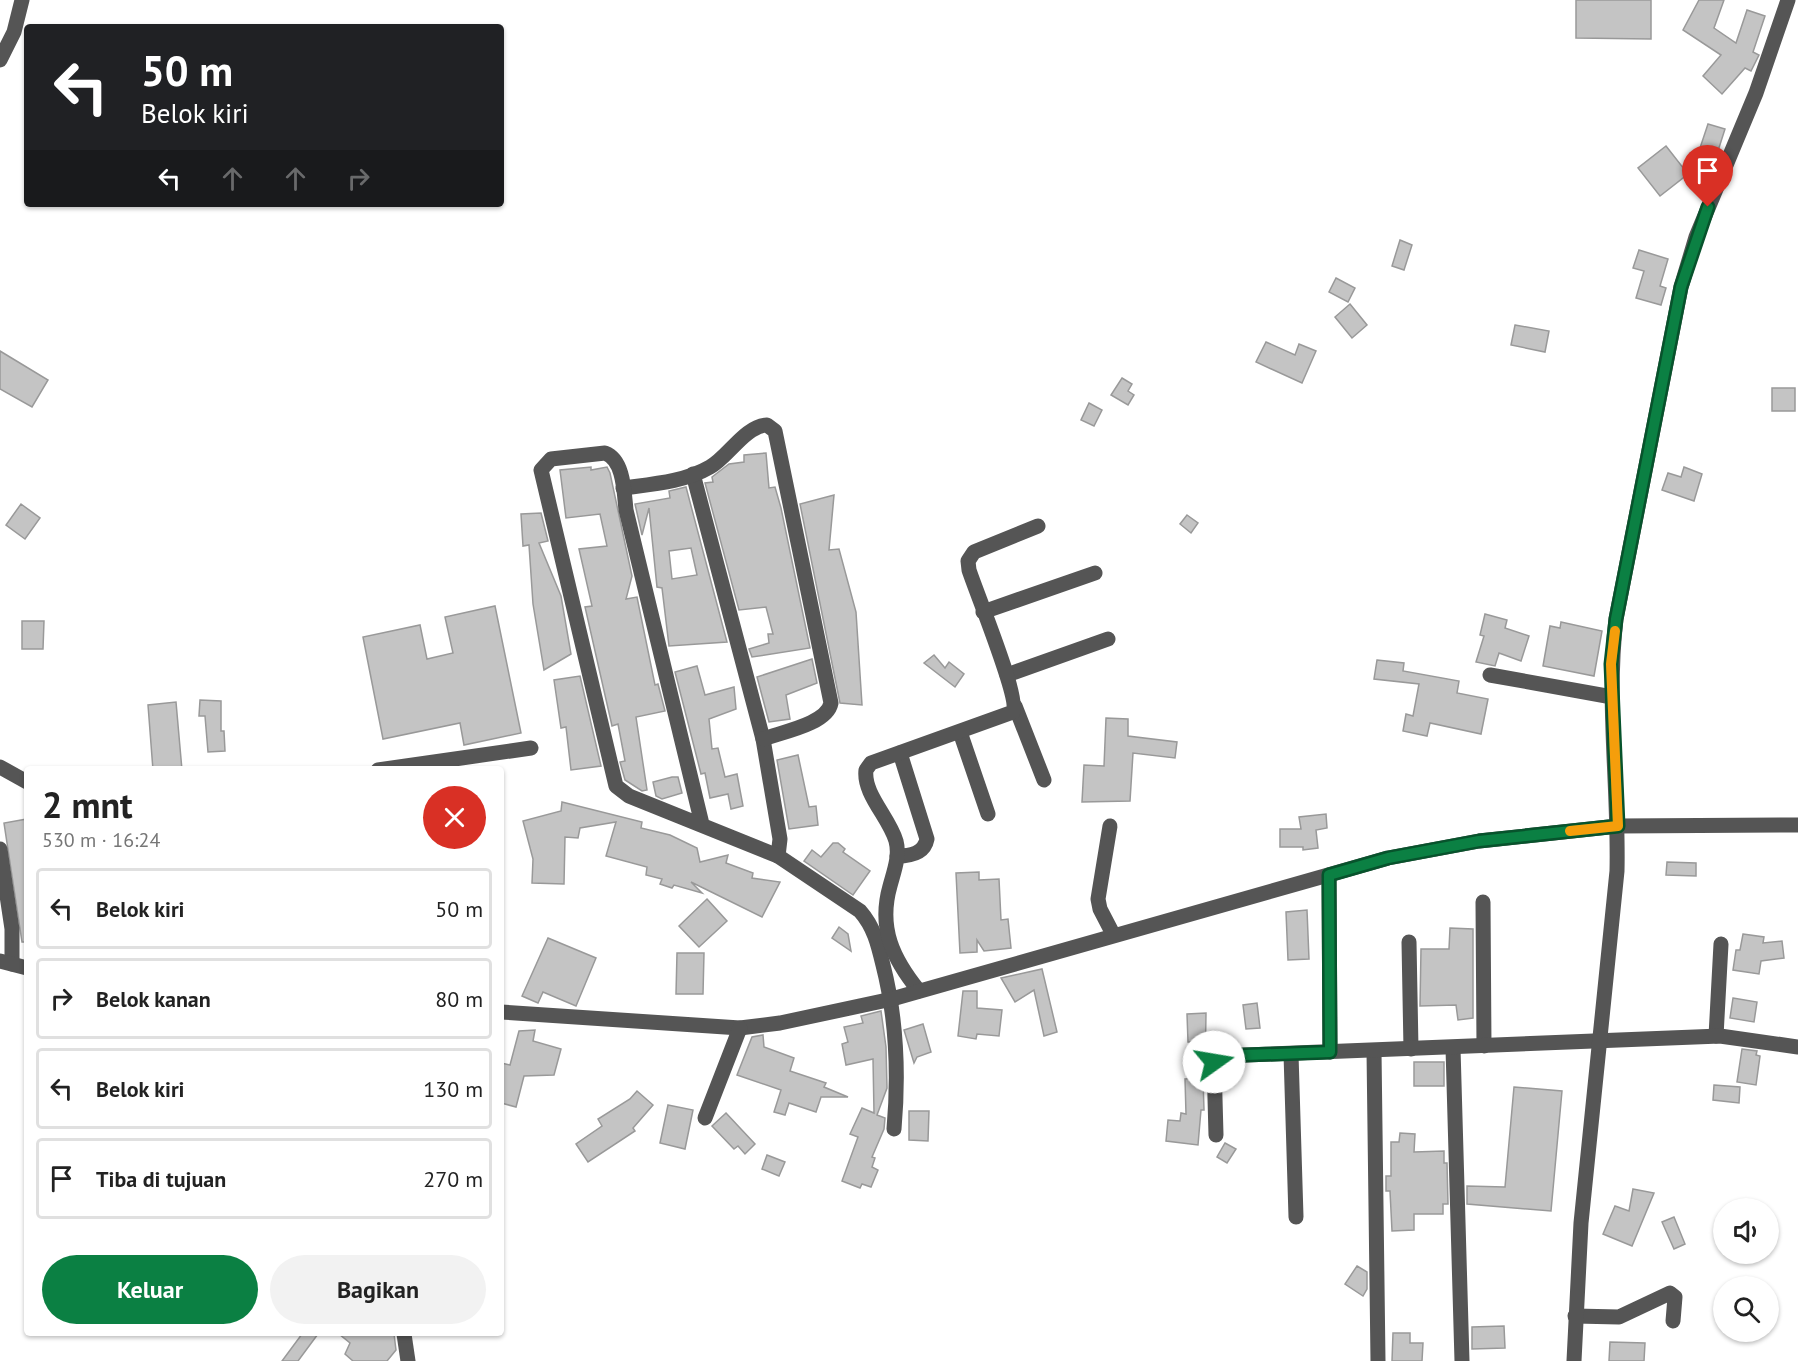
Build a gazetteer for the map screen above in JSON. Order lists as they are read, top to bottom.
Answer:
{
  "page": {
    "turn": ["50 m", "Belok kiri"],
    "heading": ["2 mnt", "530 m · 16:24"],
    "list": [
      {
        "name": "Belok kiri",
        "value": "50 m"
      },
      {
        "name": "Belok kanan",
        "value": "80 m"
      },
      {
        "name": "Belok kiri",
        "value": "130 m"
      },
      {
        "name": "Tiba di tujuan",
        "value": "270 m"
      }
    ],
    "buttons": ["Keluar", "Bagikan"]
  }
}
